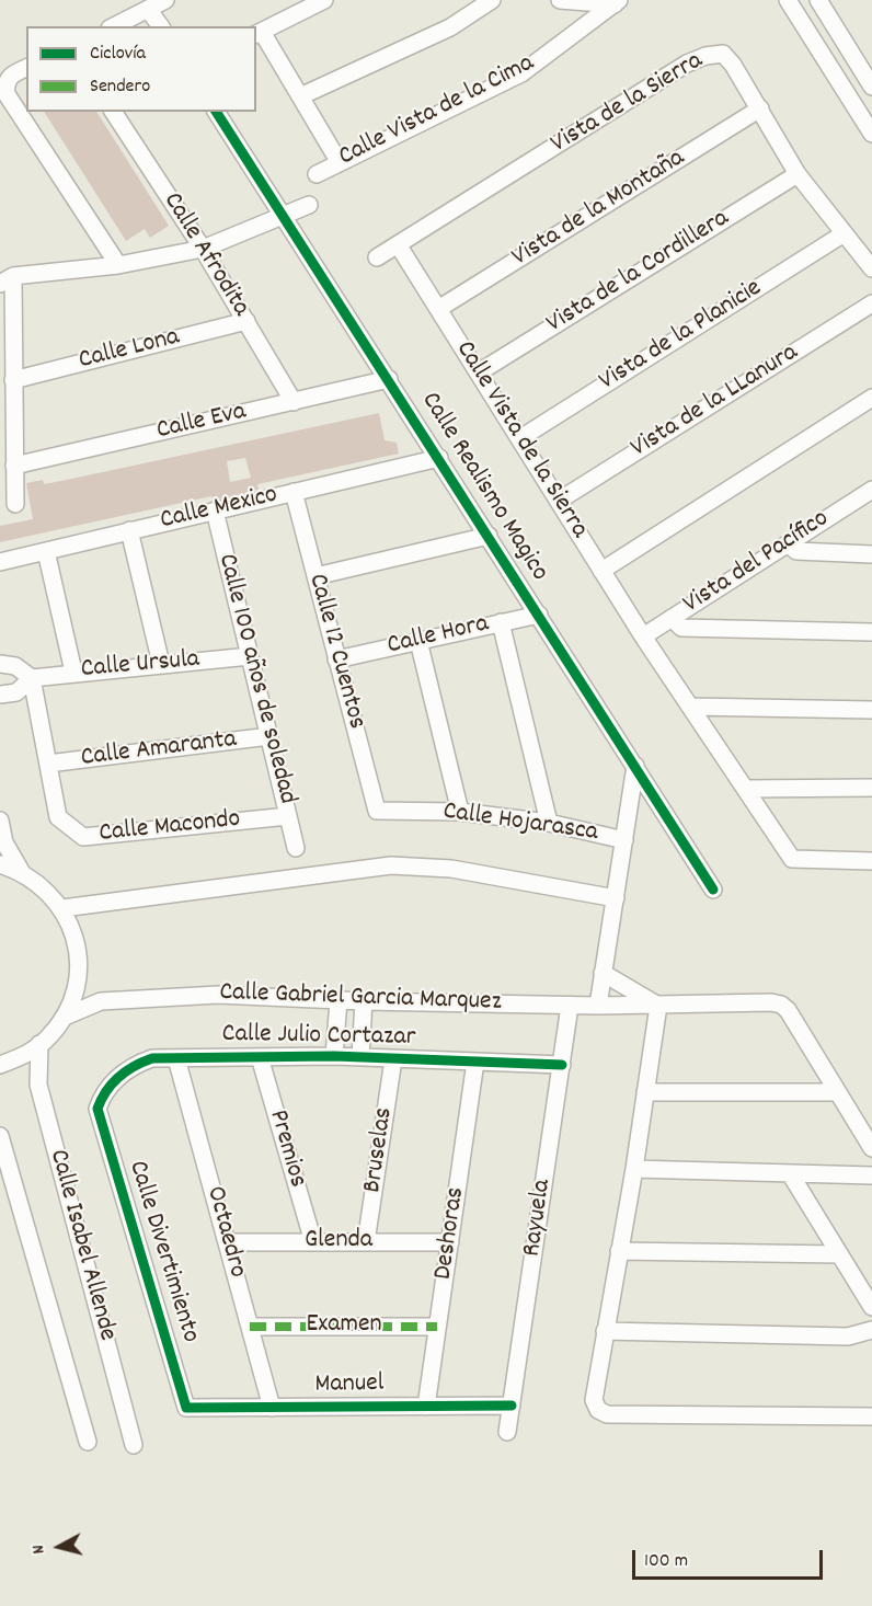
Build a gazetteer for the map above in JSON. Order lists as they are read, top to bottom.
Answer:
{
  "streets": {
    "street": [
      "Vista de la Sierra",
      "Calle Vista de la Cima",
      "Vista de la Montaña",
      "Calle Afrodita",
      "Vista de la Cordillera",
      "Vista de la Planicie",
      "Calle Lona",
      "Vista de la LLanura",
      "Calle Eva",
      "Calle Vista de la Sierra",
      "Calle Realismo Magico",
      "Calle Mexico",
      "Vista del Pacífico",
      "Calle Hora",
      "Calle 12 Cuentos",
      "Calle Ursula",
      "Calle 100 años de soledad",
      "Calle Amaranta",
      "Calle Hojarasca",
      "Calle Macondo",
      "Calle Gabriel Garcia Marquez",
      "Calle Julio Cortazar",
      "Premios",
      "Bruselas",
      "Rayuela",
      "Octaedro",
      "Deshoras",
      "Glenda",
      "Calle Isabel Allende",
      "Calle Divertimiento",
      "Examen",
      "Manuel"
    ]
  },
  "crossings": [
    ["Vista de la Sierra", "Vista de la Montaña"],
    ["Vista de la Sierra", "Vista de la Cordillera"],
    ["Vista de la Sierra", "Vista de la Planicie"],
    ["Vista de la Sierra", "Calle Vista de la Sierra"],
    ["Vista de la Montaña", "Calle Vista de la Sierra"],
    ["Calle Afrodita", "Calle Lona"],
    ["Calle Afrodita", "Calle Eva"],
    ["Vista de la Cordillera", "Calle Vista de la Sierra"],
    ["Vista de la Planicie", "Calle Vista de la Sierra"],
    ["Vista de la LLanura", "Calle Vista de la Sierra"],
    ["Calle Eva", "Calle Realismo Magico"],
    ["Calle Vista de la Sierra", "Vista del Pacífico"],
    ["Calle Realismo Magico", "Calle Mexico"],
    ["Calle Realismo Magico", "Calle Hora"],
    ["Calle Mexico", "Calle 12 Cuentos"],
    ["Calle Mexico", "Calle 100 años de soledad"],
    ["Calle Hora", "Calle 12 Cuentos"],
    ["Calle 12 Cuentos", "Calle Hojarasca"],
    ["Calle Ursula", "Calle 100 años de soledad"],
    ["Calle 100 años de soledad", "Calle Amaranta"],
    ["Calle 100 años de soledad", "Calle Macondo"],
    ["Calle Amaranta", "Calle Macondo"],
    ["Calle Gabriel Garcia Marquez", "Rayuela"],
    ["Calle Julio Cortazar", "Premios"],
    ["Calle Julio Cortazar", "Bruselas"],
    ["Calle Julio Cortazar", "Rayuela"],
    ["Calle Julio Cortazar", "Octaedro"],
    ["Calle Julio Cortazar", "Deshoras"],
    ["Calle Julio Cortazar", "Calle Divertimiento"],
    ["Premios", "Glenda"],
    ["Bruselas", "Glenda"],
    ["Rayuela", "Manuel"],
    ["Octaedro", "Glenda"],
    ["Octaedro", "Examen"],
    ["Octaedro", "Manuel"],
    ["Deshoras", "Glenda"],
    ["Deshoras", "Examen"],
    ["Deshoras", "Manuel"],
    ["Calle Divertimiento", "Manuel"]
  ],
  "legend": ["Ciclovía", "Sendero"],
  "scale_bar": "100 m",
  "north": "left"
}
